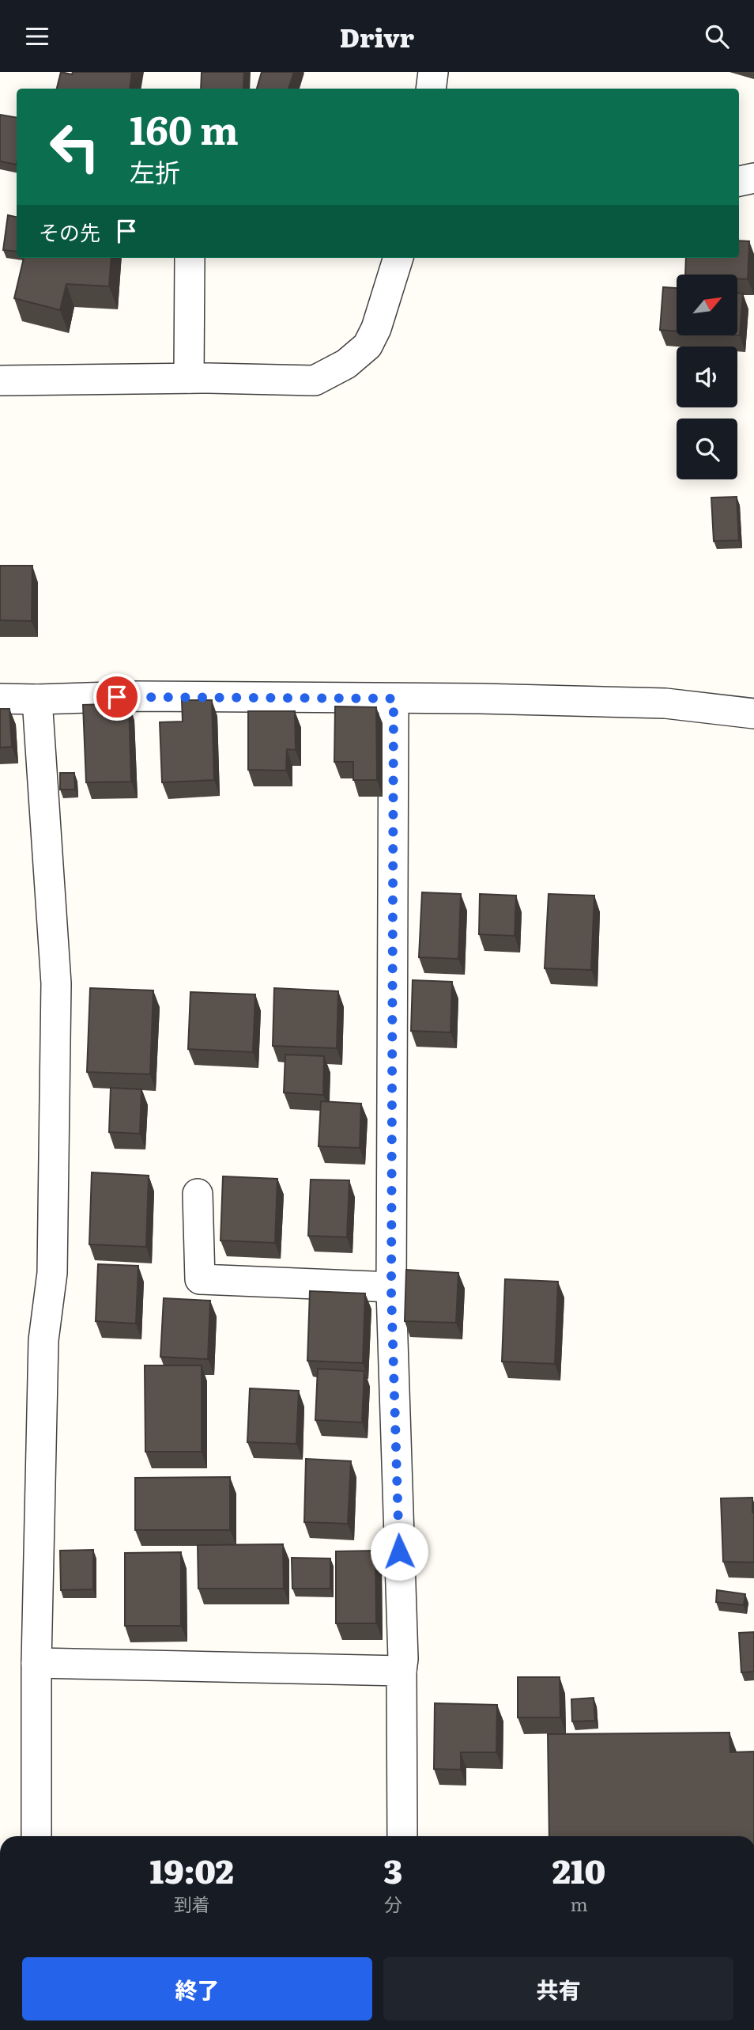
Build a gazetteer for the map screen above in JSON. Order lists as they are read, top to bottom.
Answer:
{
  "north": "top right",
  "page": {
    "header": "Drivr",
    "turn": ["160 m", "左折"],
    "then": "その先",
    "eta": [
      "19:02",
      "到着",
      "3",
      "分",
      "210",
      "m"
    ],
    "buttons": ["終了", "共有"]
  }
}
